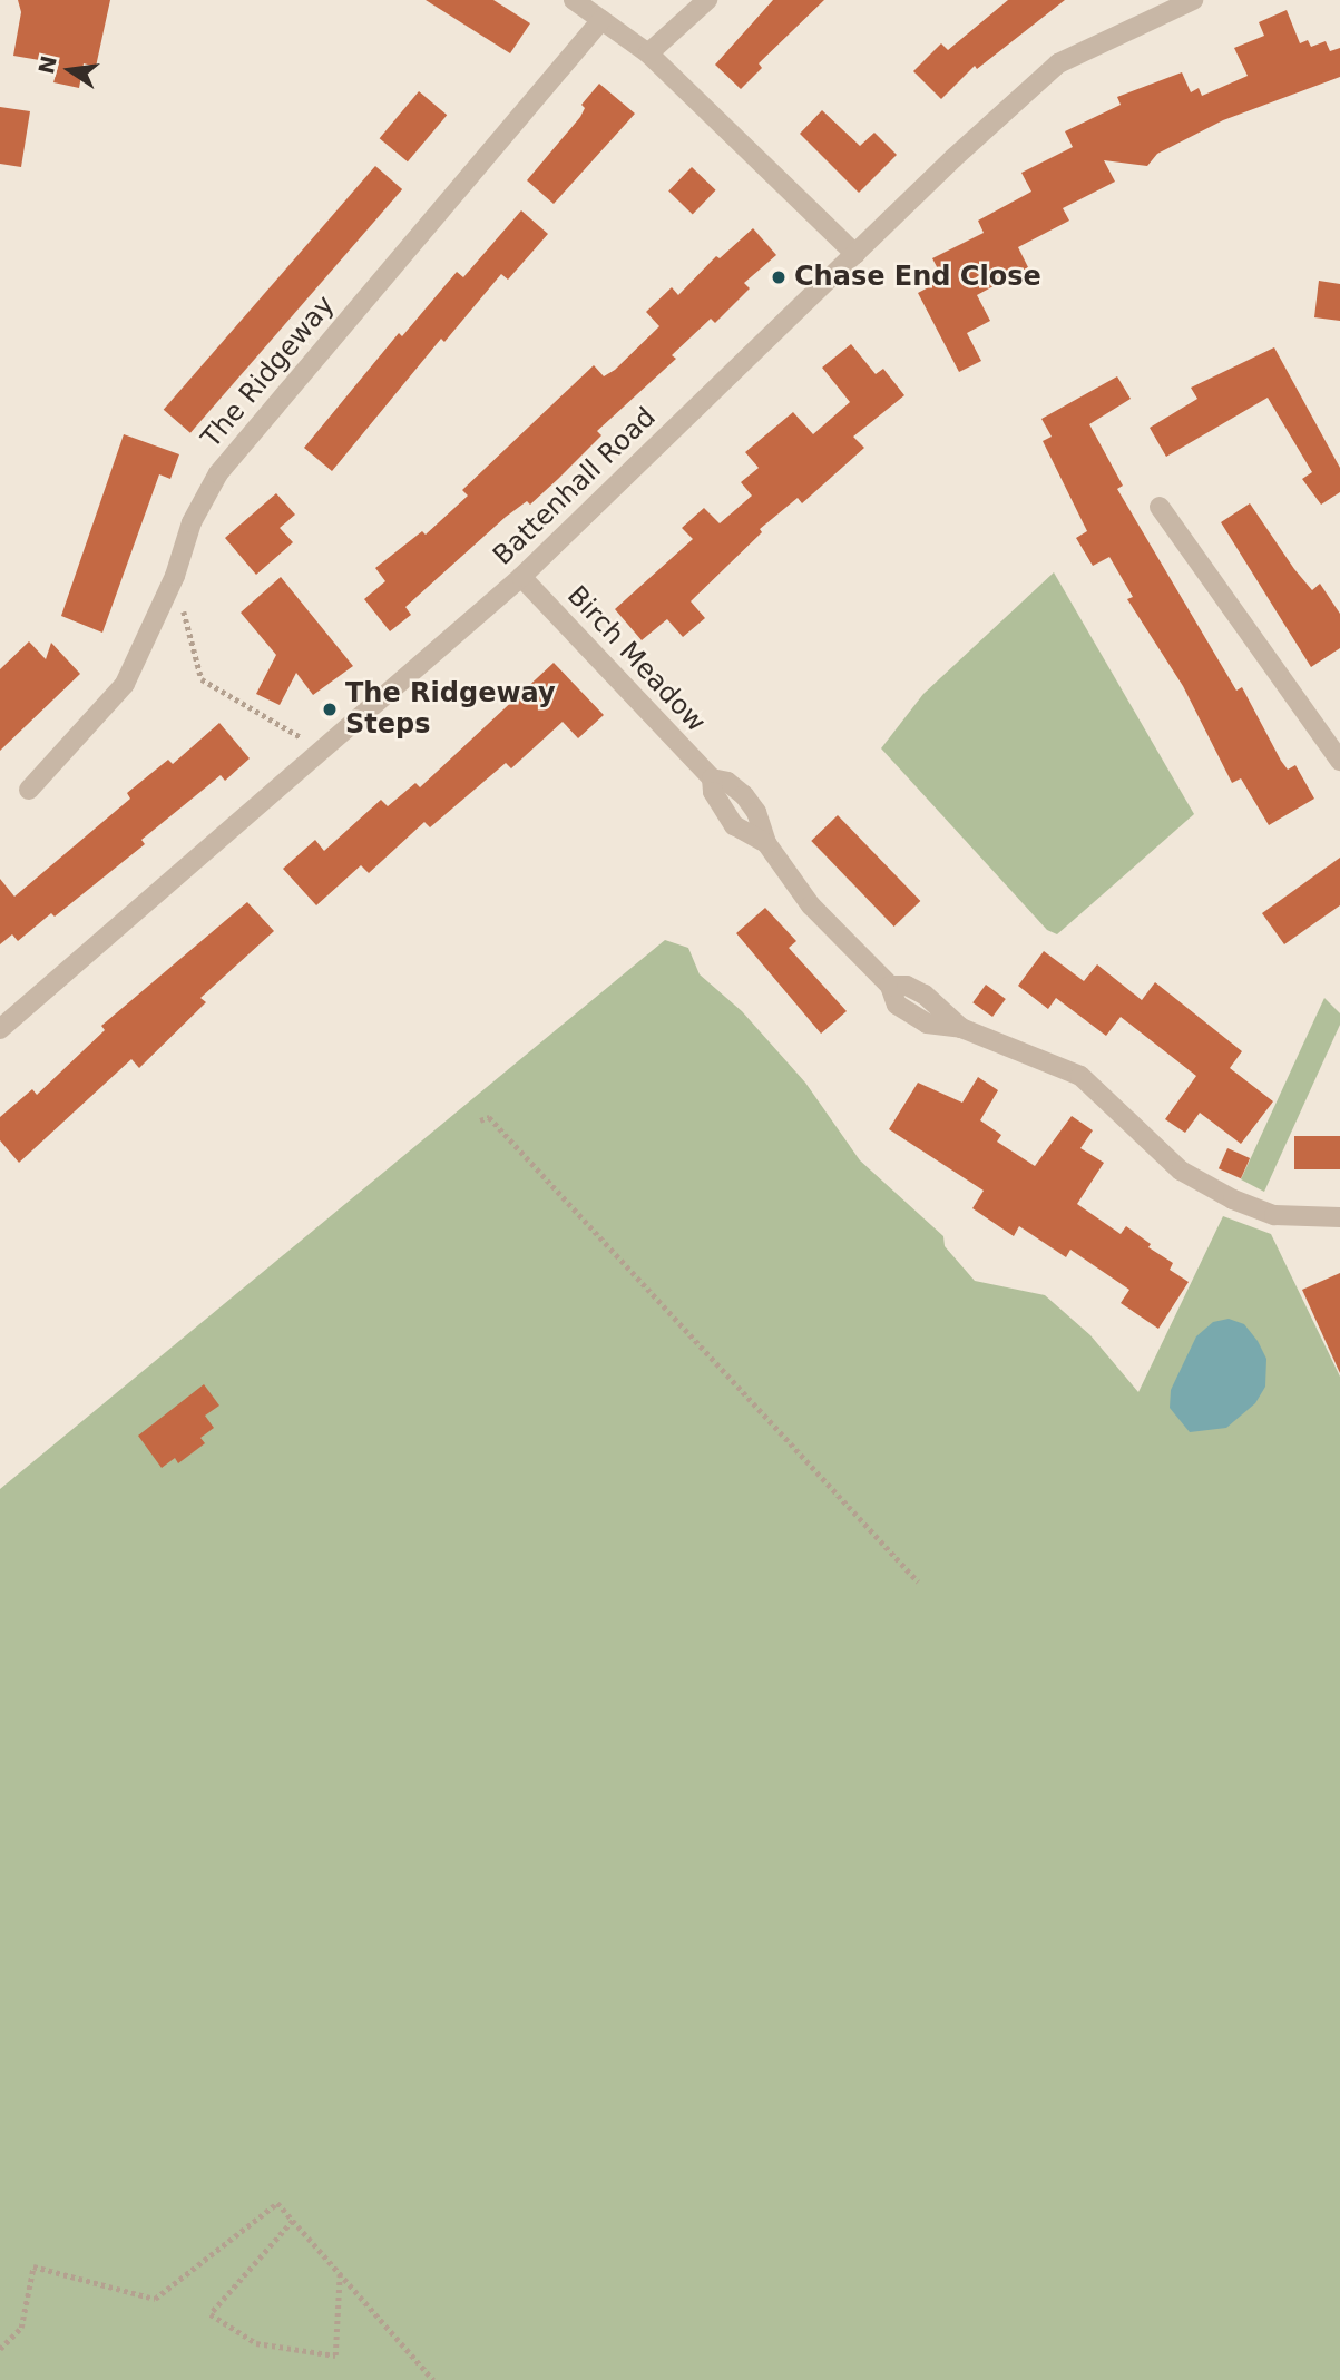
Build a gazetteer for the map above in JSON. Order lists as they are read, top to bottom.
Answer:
{
  "streets": {
    "street": ["The Ridgeway", "Battenhall Road", "Birch Meadow"]
  },
  "crossings": [
    ["Battenhall Road", "Birch Meadow"]
  ],
  "places": ["Chase End Close", "The Ridgeway Steps"],
  "north": "left"
}
